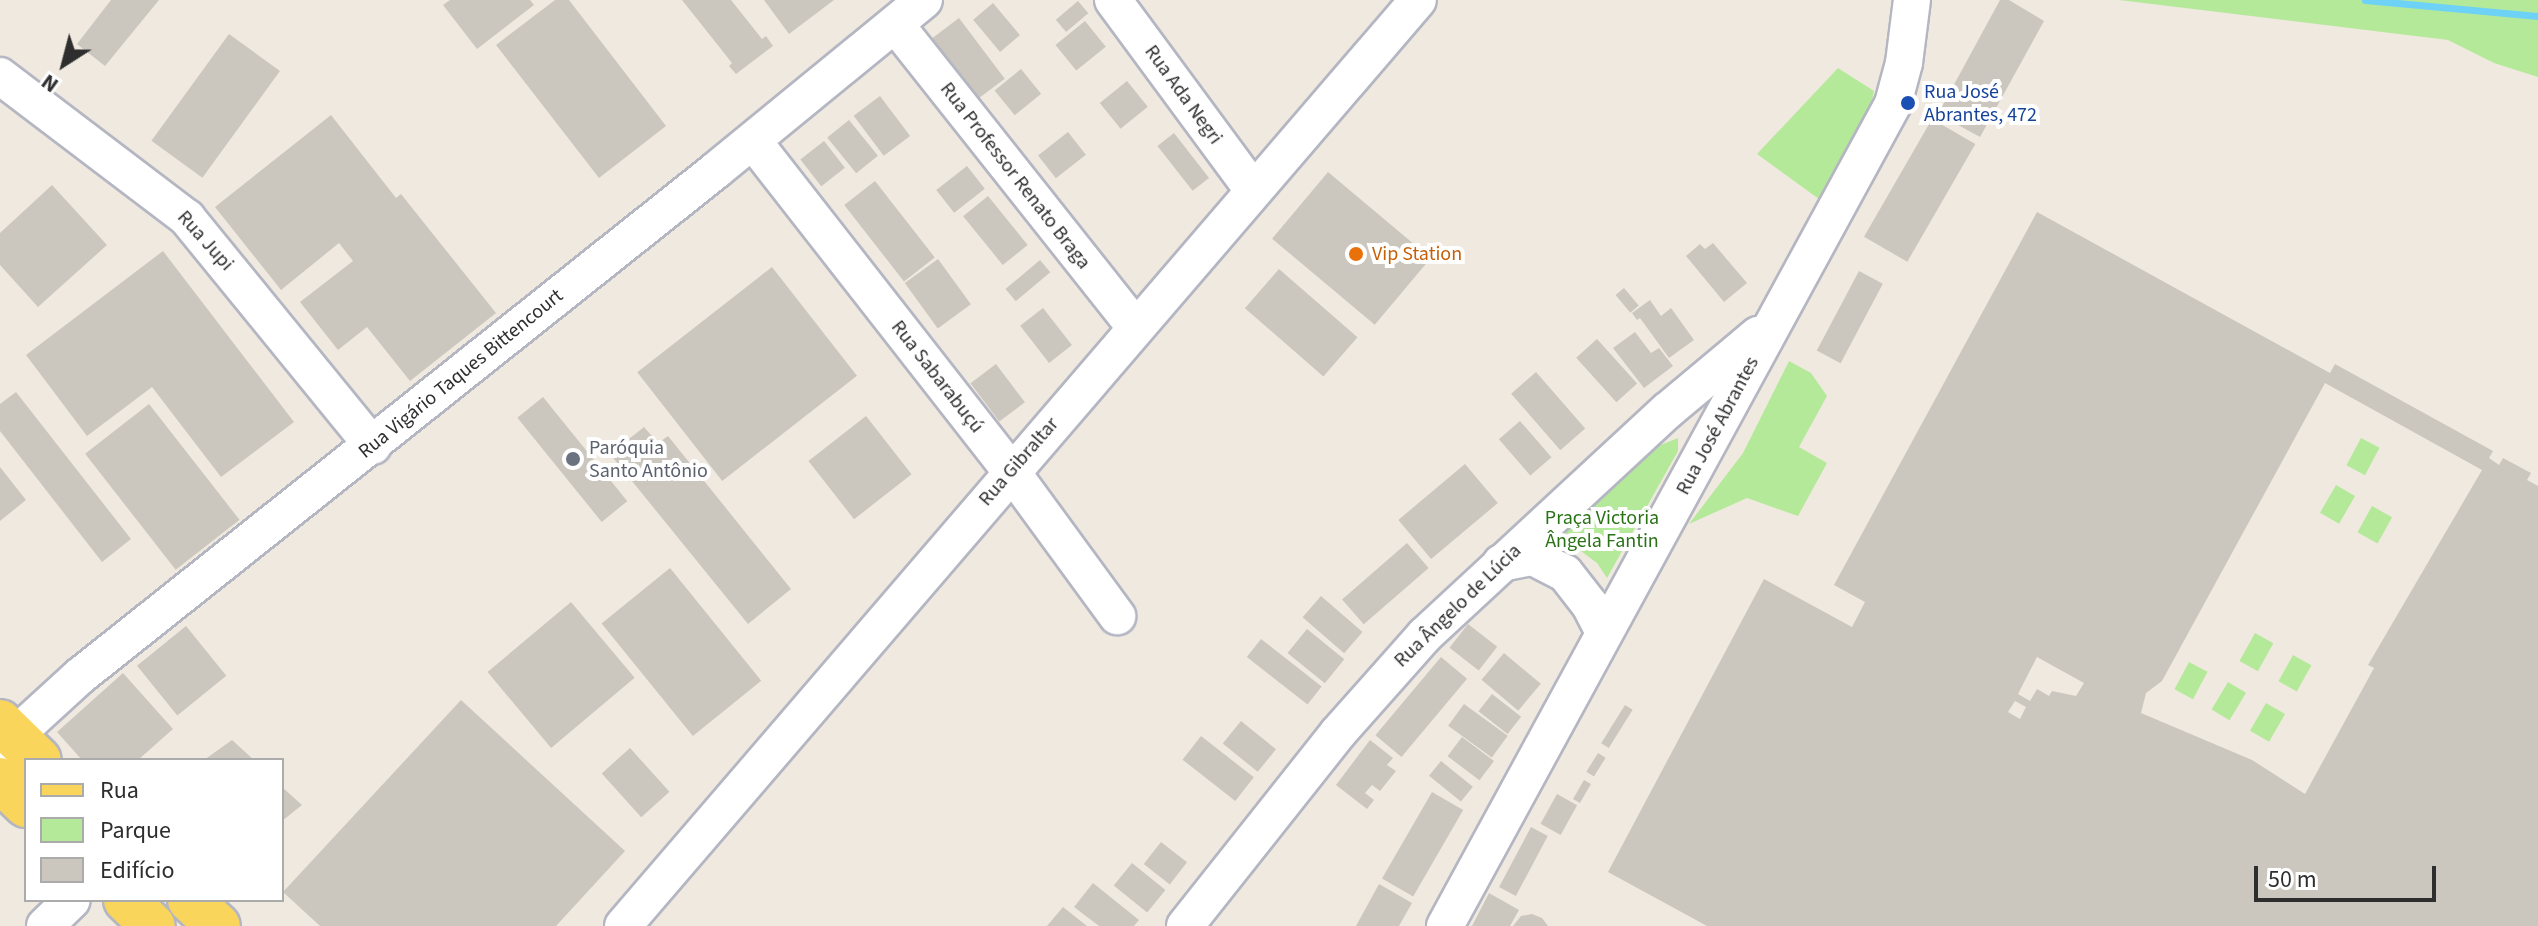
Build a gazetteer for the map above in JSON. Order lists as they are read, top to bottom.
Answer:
{
  "streets": {
    "street": [
      "Rua Ada Negri",
      "Rua Professor Renato Braga",
      "Rua Jupi",
      "Rua Vigário Taques Bittencourt",
      "Rua Sabarabuçú",
      "Rua José Abrantes",
      "Rua Gibraltar",
      "Rua Ângelo de Lúcia"
    ]
  },
  "crossings": [
    ["Rua Ada Negri", "Rua Gibraltar"],
    ["Rua Professor Renato Braga", "Rua Vigário Taques Bittencourt"],
    ["Rua Professor Renato Braga", "Rua Gibraltar"],
    ["Rua Jupi", "Rua Vigário Taques Bittencourt"],
    ["Rua Vigário Taques Bittencourt", "Rua Sabarabuçú"],
    ["Rua Sabarabuçú", "Rua Gibraltar"],
    ["Rua José Abrantes", "Rua Ângelo de Lúcia"]
  ],
  "parks": ["Praça Victoria Ângela Fantin"],
  "places": ["Rua José Abrantes, 472", "Vip Station", "Paróquia Santo Antônio"],
  "legend": ["Rua", "Parque", "Edifício"],
  "scale_bar": "50 m",
  "north": "bottom left"
}
